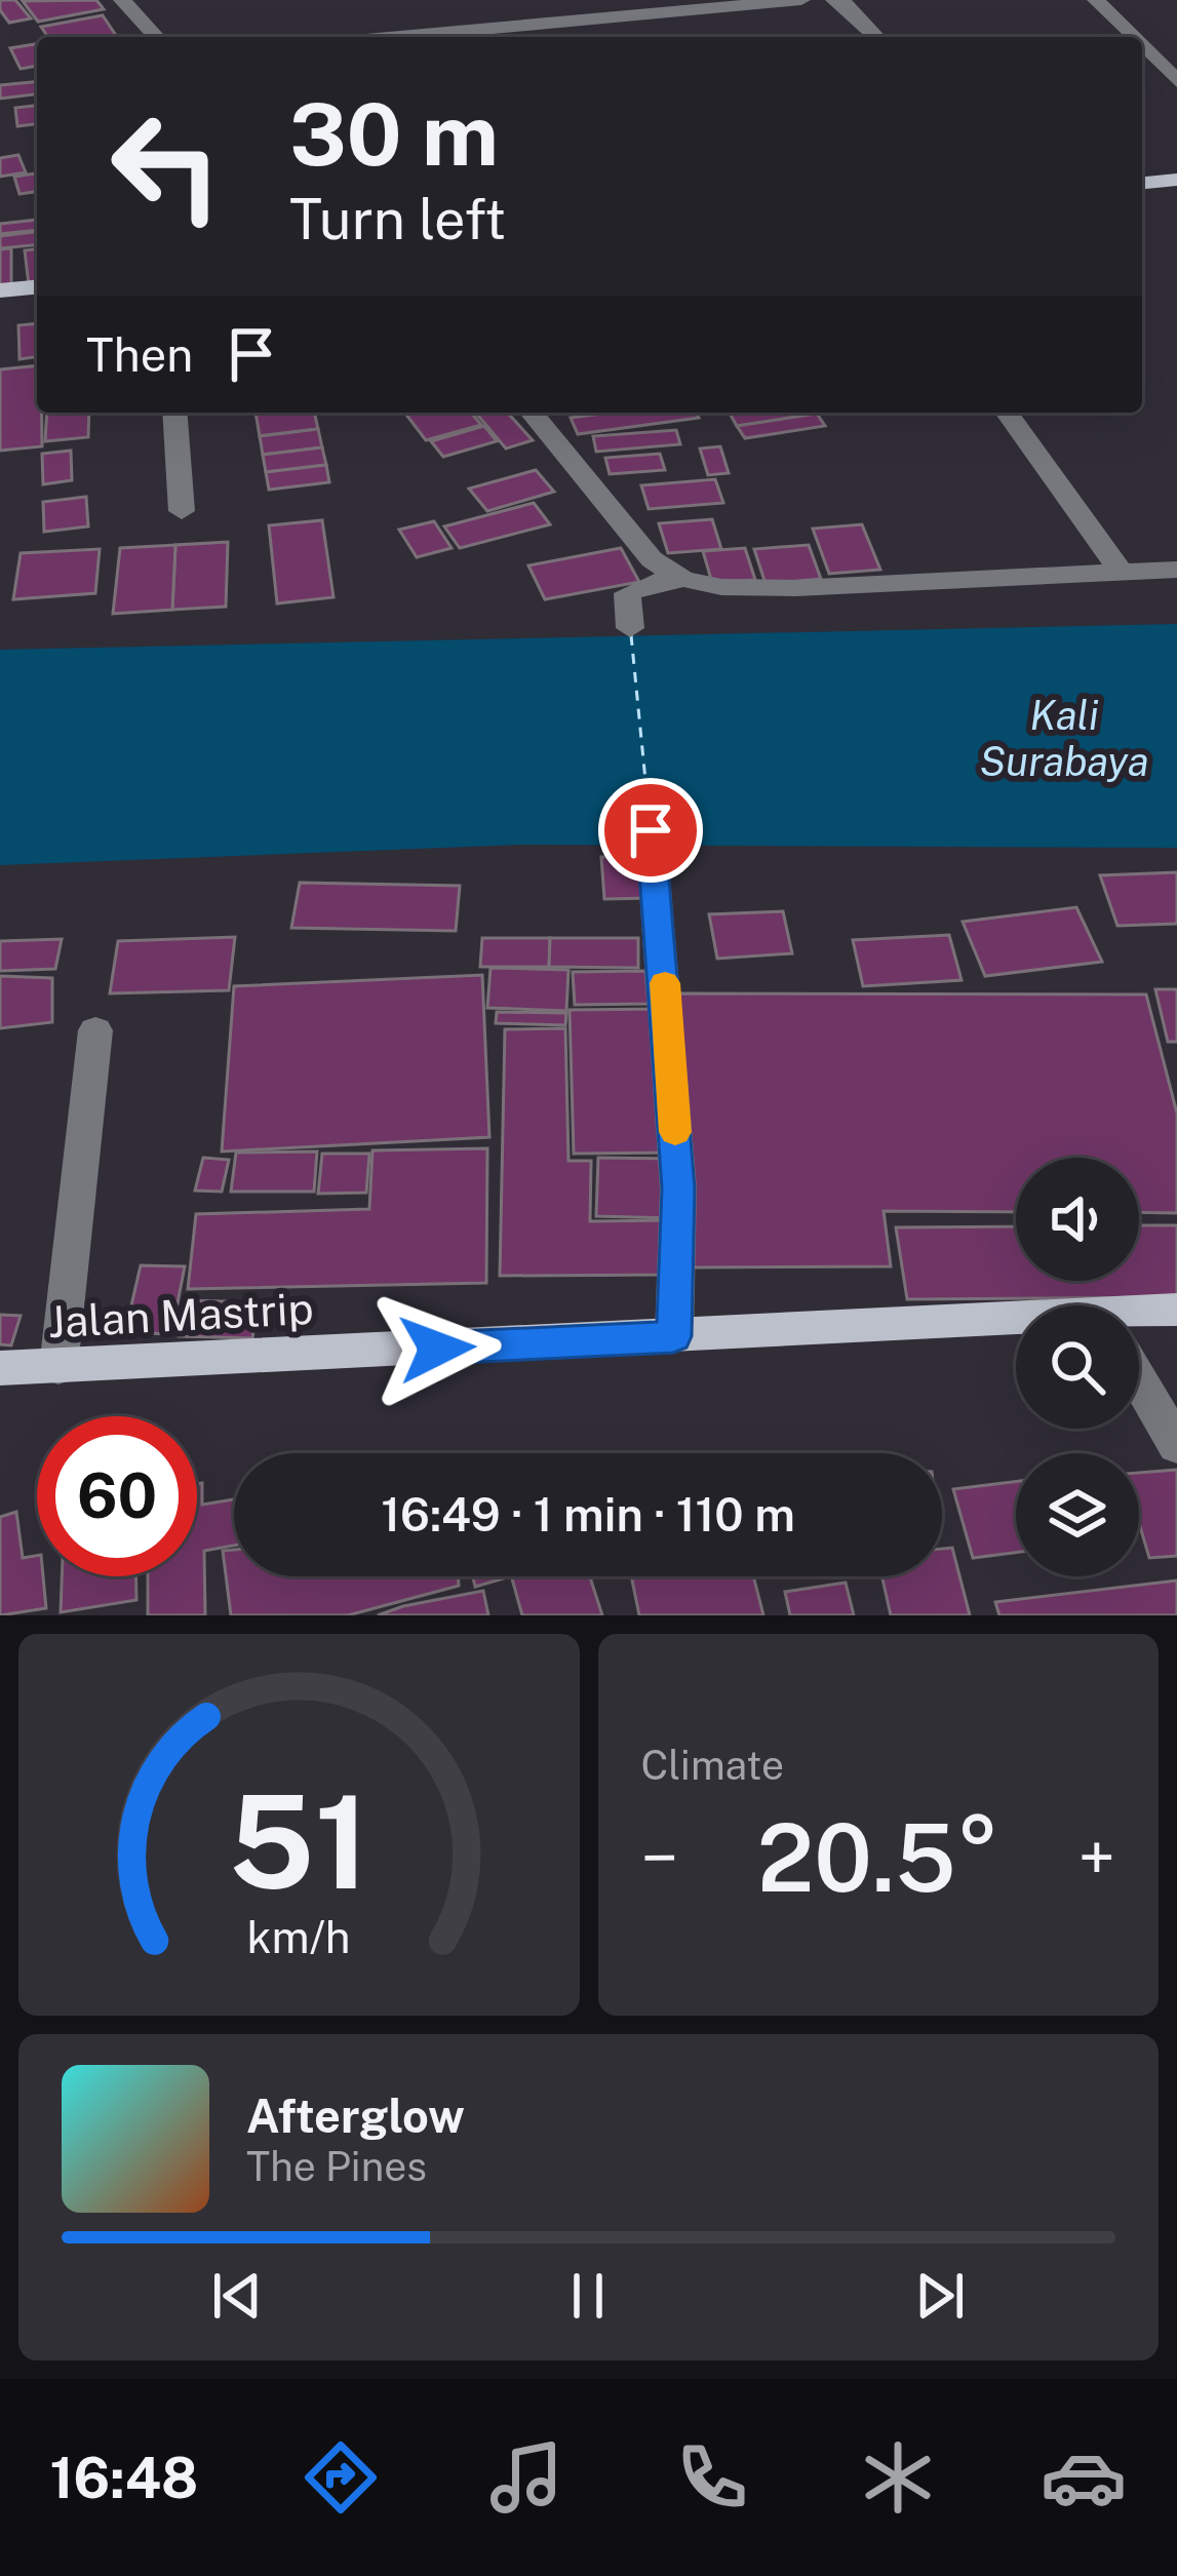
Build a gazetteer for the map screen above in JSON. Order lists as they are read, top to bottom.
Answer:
{
  "streets": {
    "main road": ["Jalan Mastrip"]
  },
  "water": ["Kali Surabaya"],
  "page": {
    "turn": ["30 m", "Turn left"],
    "then": "Then",
    "limit": "60",
    "trip": "16:49 · 1 min · 110 m",
    "tile": "Climate",
    "heat": ["−", "20.5°", "+"],
    "song": ["Afterglow", "The Pines"],
    "tabs": "16:48",
    "gauge": ["51", "km/h"]
  }
}
